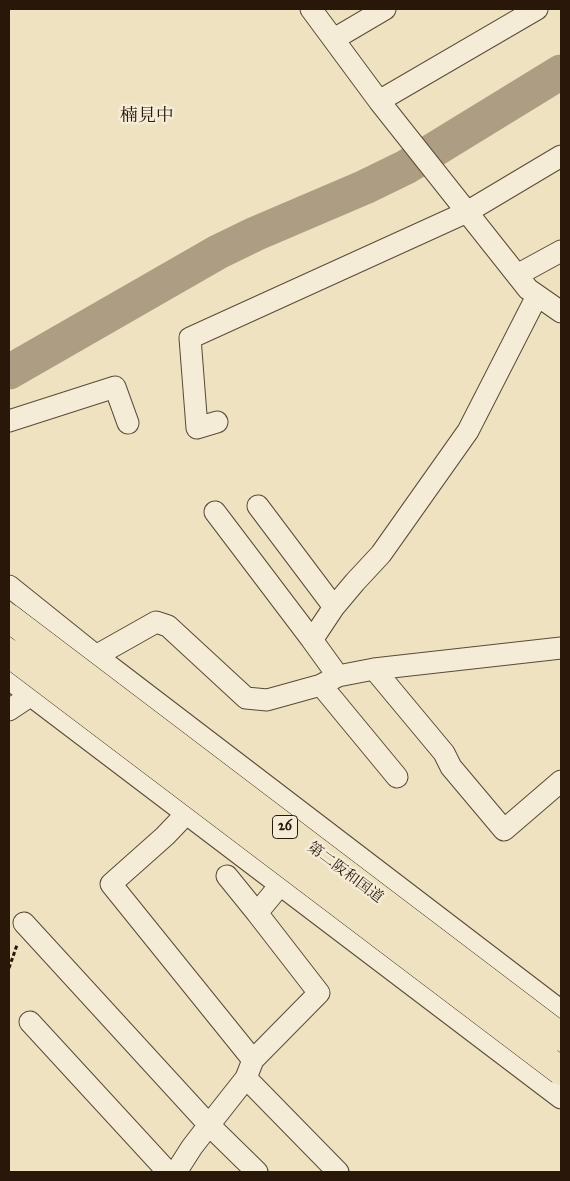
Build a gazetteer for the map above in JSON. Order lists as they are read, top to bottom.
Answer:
{
  "streets": {
    "highway": ["26", "第二阪和国道"]
  },
  "districts": ["楠見中"]
}
